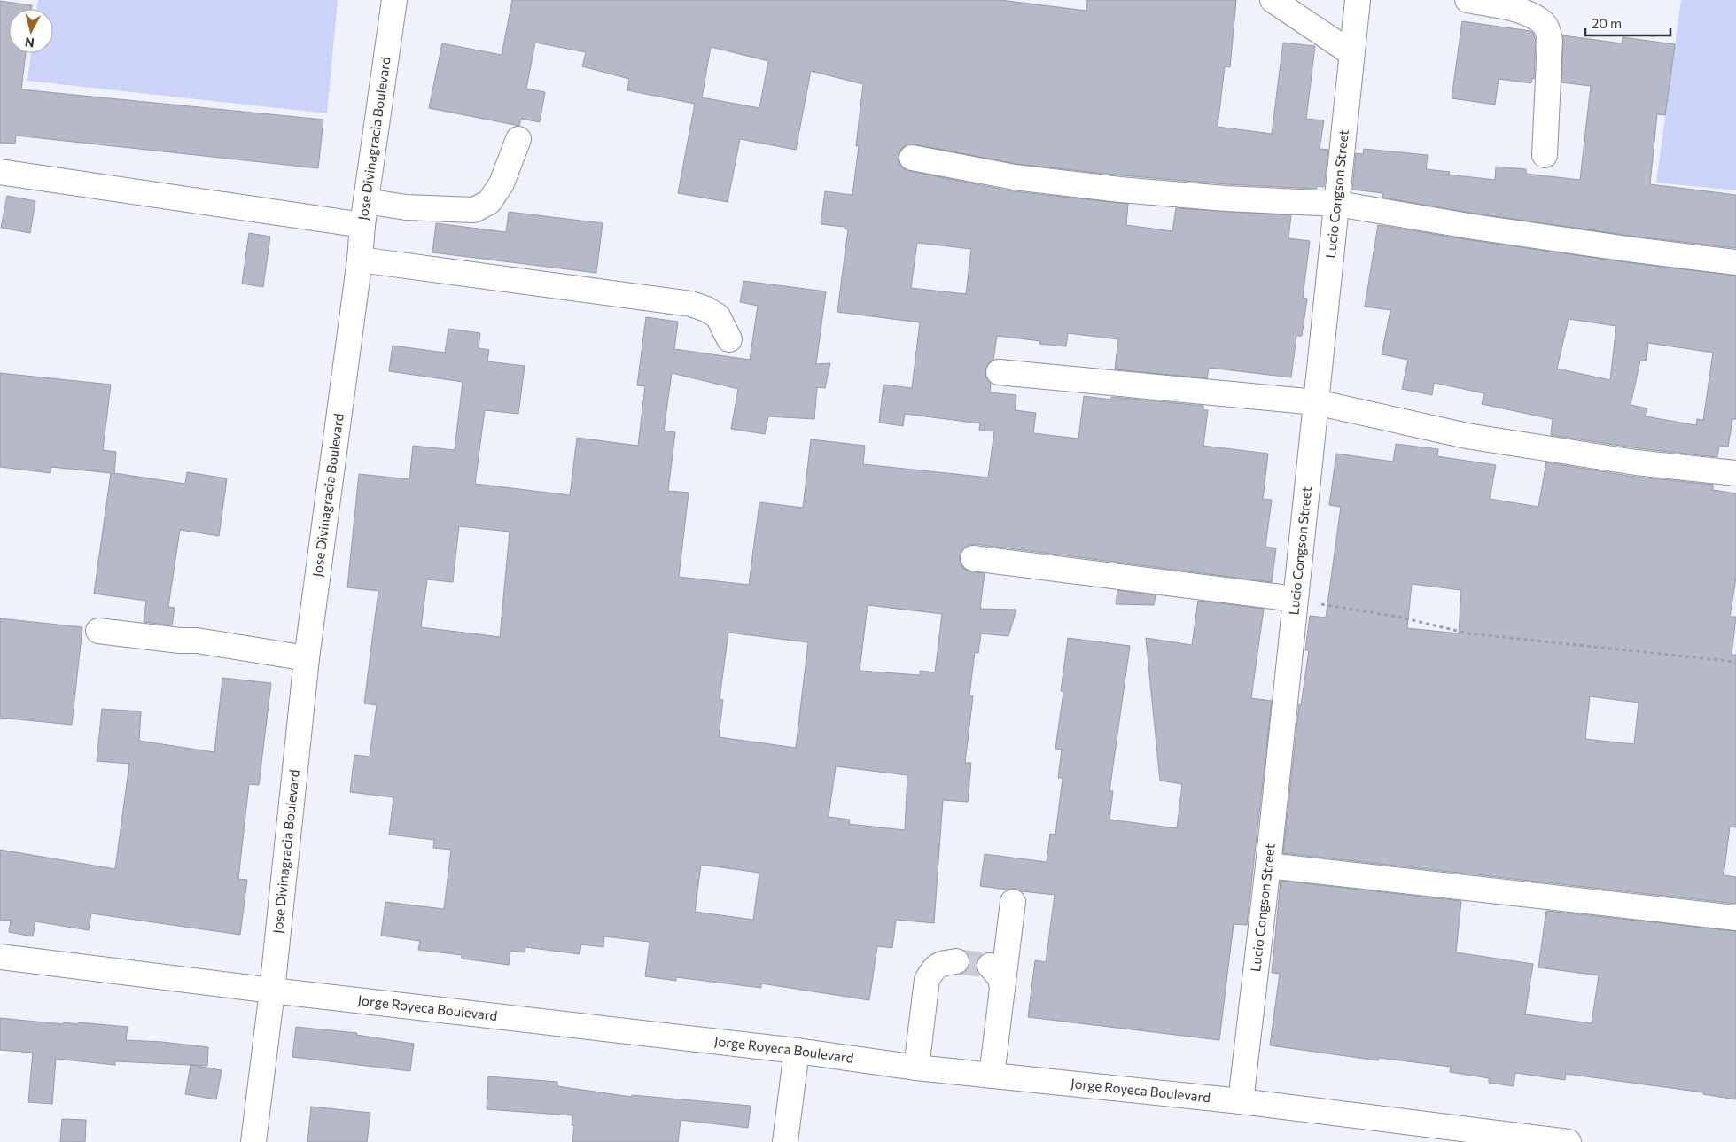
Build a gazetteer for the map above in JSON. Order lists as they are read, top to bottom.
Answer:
{
  "streets": {
    "street": ["Jose Divinagracia Boulevard", "Lucio Congson Street", "Jorge Royeca Boulevard"]
  },
  "crossings": [
    ["Jose Divinagracia Boulevard", "Jorge Royeca Boulevard"],
    ["Lucio Congson Street", "Jorge Royeca Boulevard"]
  ],
  "scale_bar": "20 m",
  "north": "bottom"
}
